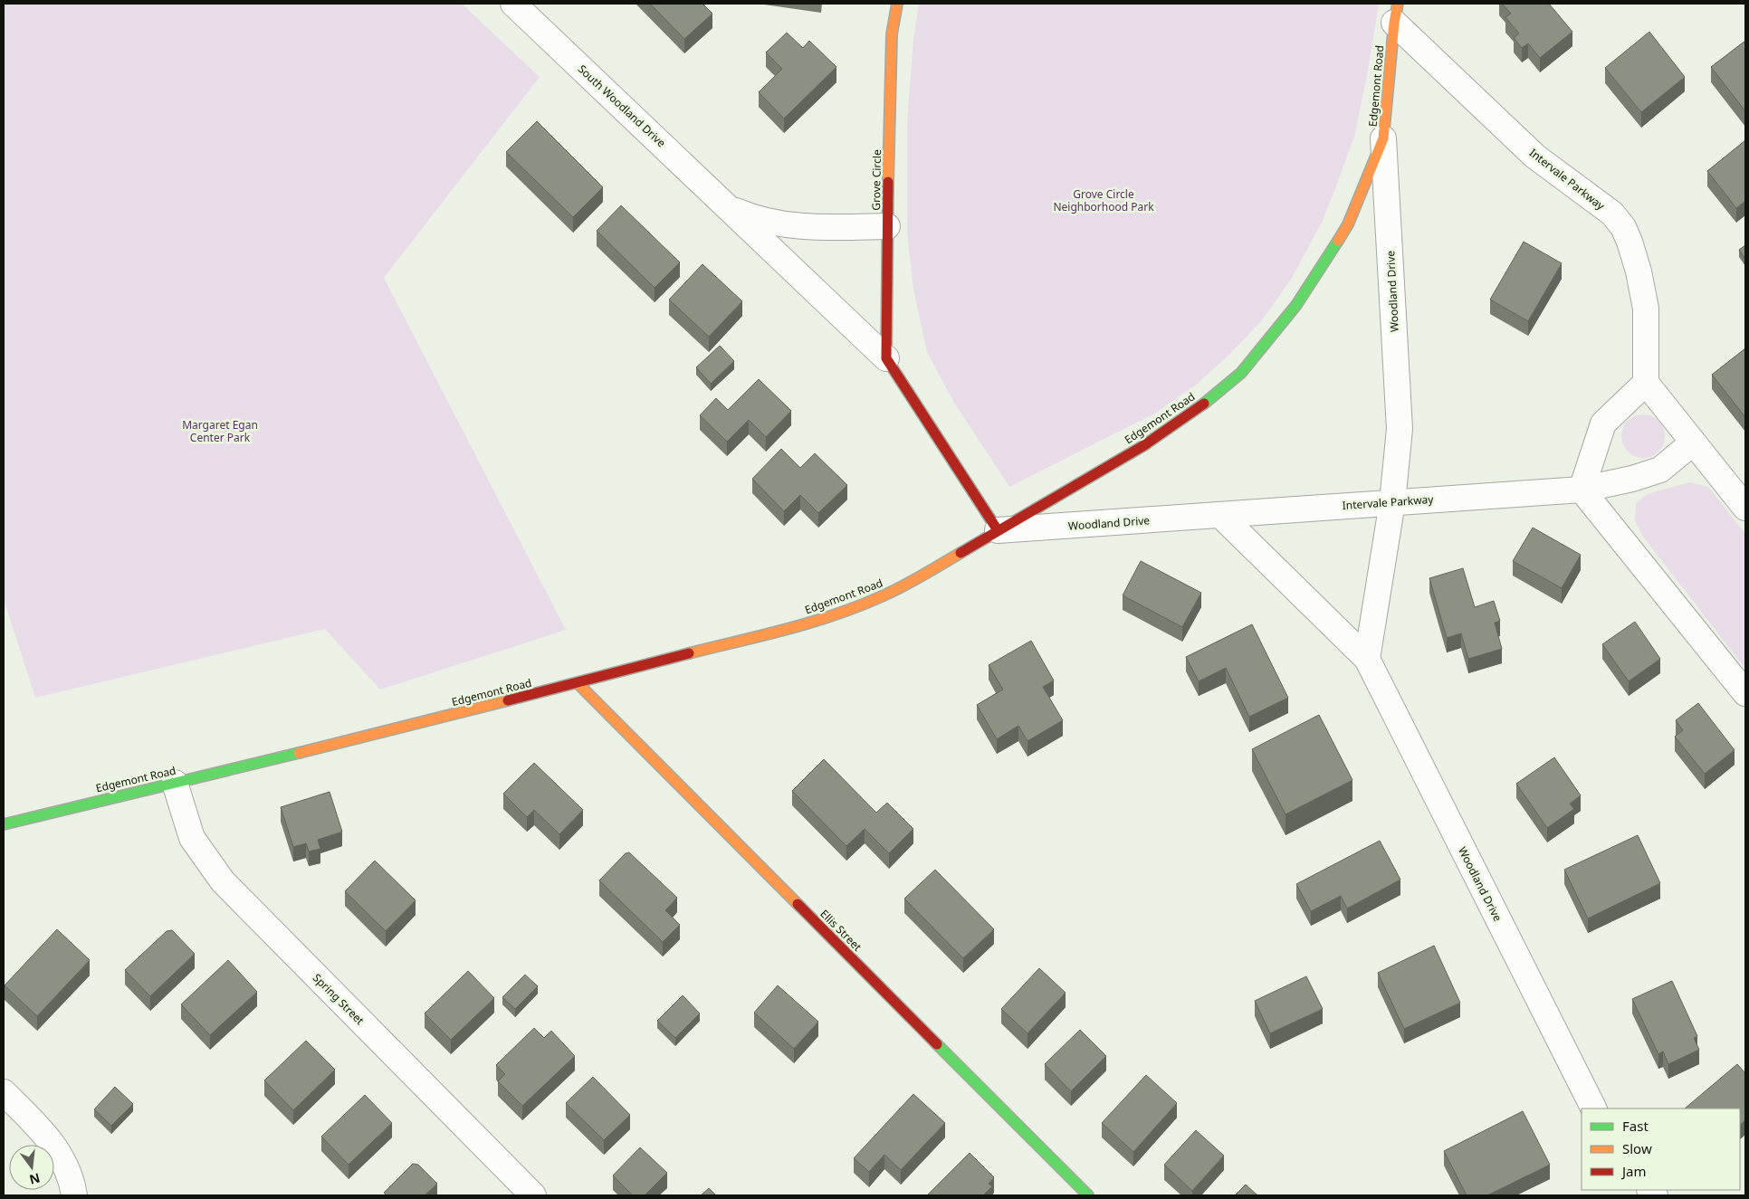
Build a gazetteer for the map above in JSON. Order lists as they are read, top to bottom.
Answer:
{
  "streets": {
    "street": [
      "Edgemont Road",
      "South Woodland Drive",
      "Intervale Parkway",
      "Grove Circle",
      "Woodland Drive",
      "Ellis Street",
      "Spring Street"
    ]
  },
  "crossings": [
    ["Edgemont Road", "Intervale Parkway"],
    ["Edgemont Road", "Woodland Drive"],
    ["Edgemont Road", "Ellis Street"],
    ["Edgemont Road", "Spring Street"],
    ["South Woodland Drive", "Grove Circle"],
    ["Intervale Parkway", "Woodland Drive"]
  ],
  "parks": ["Grove Circle Neighborhood Park", "Margaret Egan Center Park"],
  "legend": ["Fast", "Slow", "Jam"],
  "north": "bottom"
}
